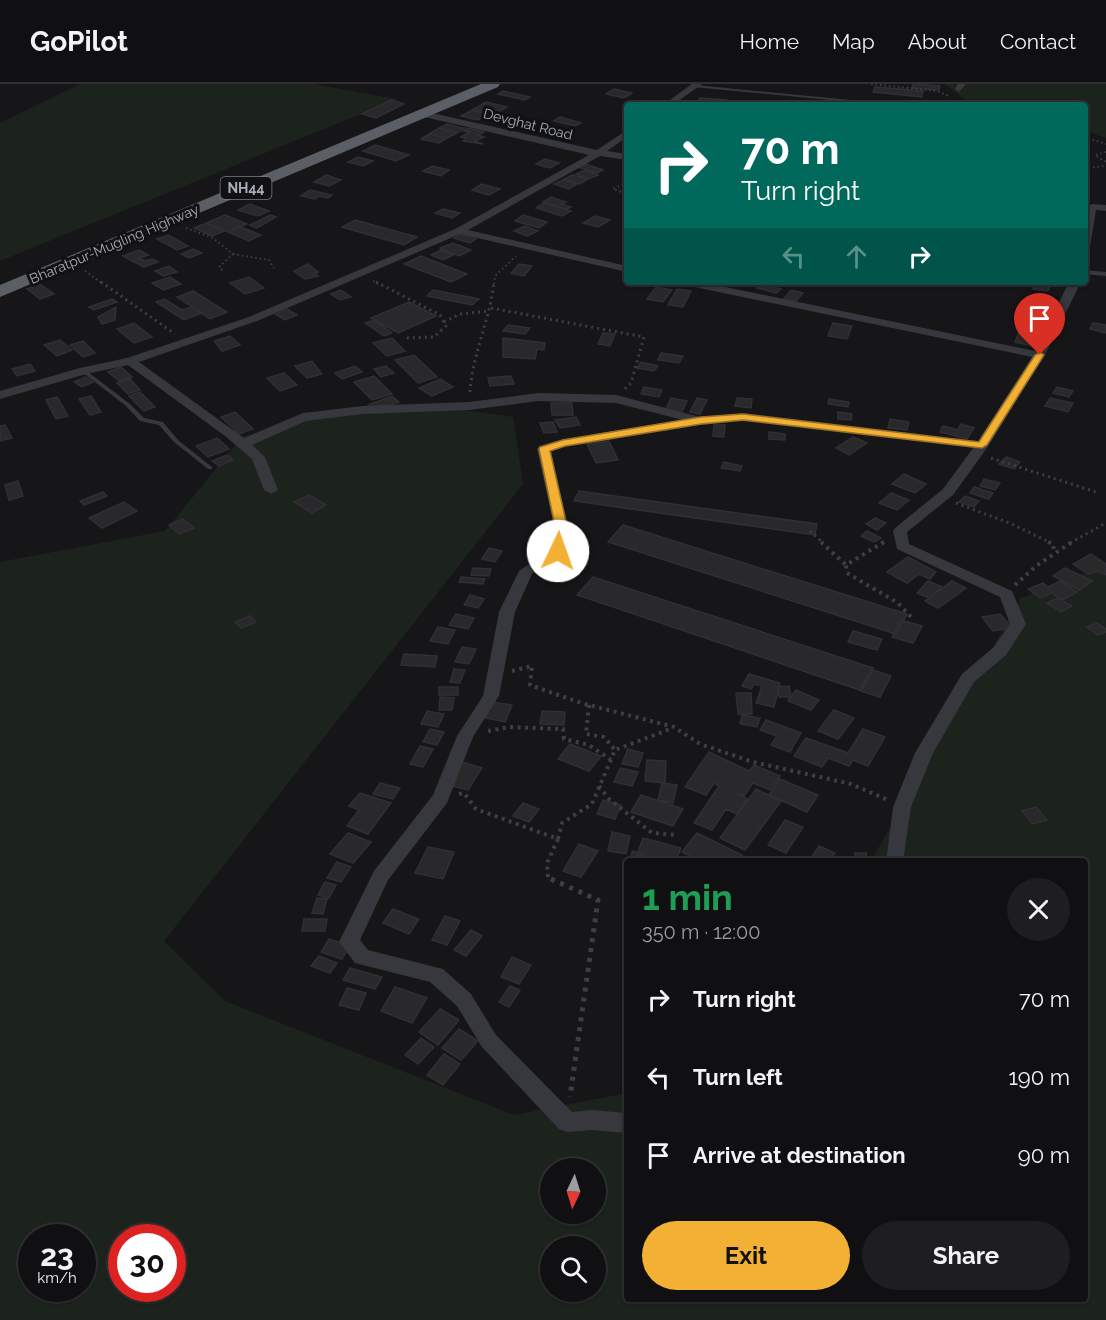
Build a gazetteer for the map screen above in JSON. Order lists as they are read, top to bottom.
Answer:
{
  "streets": {
    "highway": ["NH44", "Bharatpur-Mugling Highway"],
    "street": ["Devghat Road"]
  },
  "crossings": [
    ["Devghat Road", "Bharatpur-Mugling Highway"]
  ],
  "north": "bottom",
  "page": {
    "header": "GoPilot",
    "nav": [
      "Home",
      "Map",
      "About",
      "Contact"
    ],
    "turn": ["70 m", "Turn right"],
    "heading": ["1 min", "350 m · 12:00"],
    "list": [
      {
        "name": "Turn right",
        "value": "70 m"
      },
      {
        "name": "Turn left",
        "value": "190 m"
      },
      {
        "name": "Arrive at destination",
        "value": "90 m"
      }
    ],
    "buttons": ["Exit", "Share"],
    "speed": "23 km/h",
    "limit": "30"
  }
}
